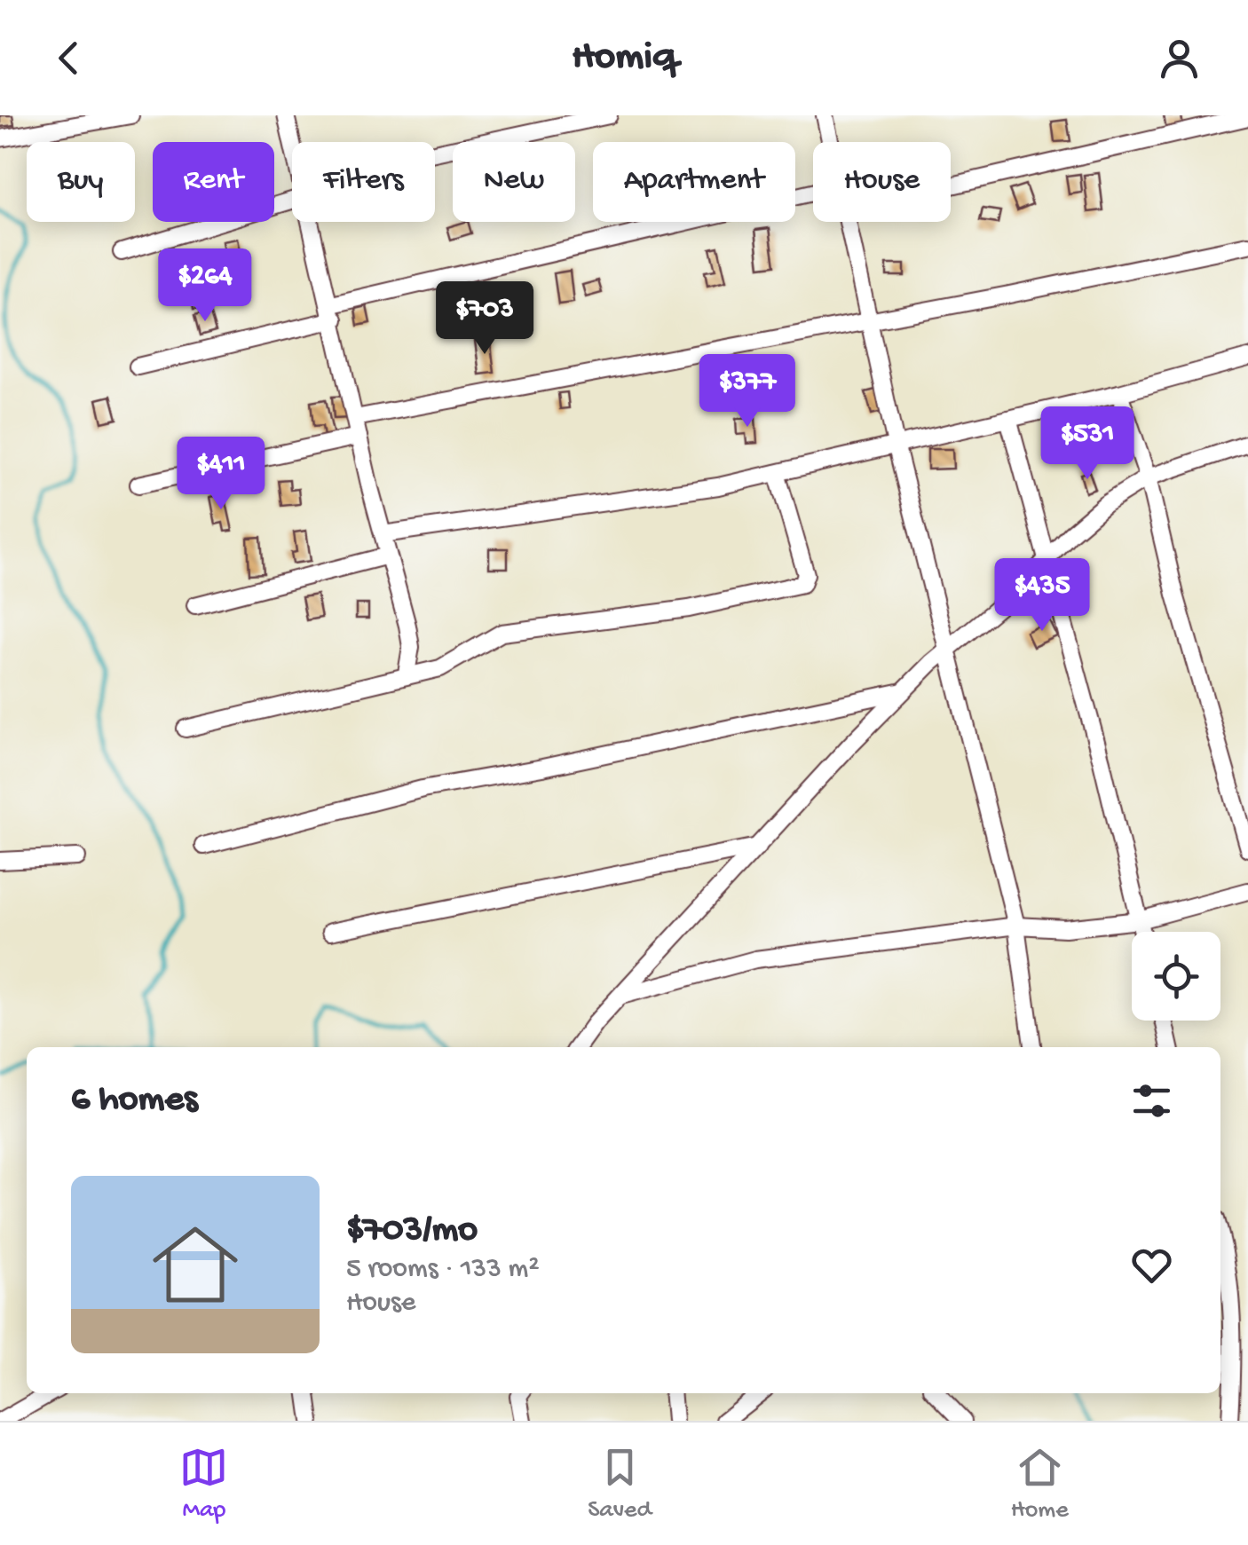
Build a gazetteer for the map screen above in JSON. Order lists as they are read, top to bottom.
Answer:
{
  "page": {
    "header": "Homiq",
    "chip": [
      "Buy",
      "Rent",
      "Filters",
      "New",
      "Apartment",
      "House"
    ],
    "price": [
      "$264",
      "$703",
      "$377",
      "$531",
      "$411",
      "$435"
    ],
    "heading": "6 homes",
    "list": [
      {
        "name": "$703/mo",
        "note": "5 rooms · 133 m² · House"
      }
    ],
    "tabs": ["Map", "Saved", "Home"]
  }
}
